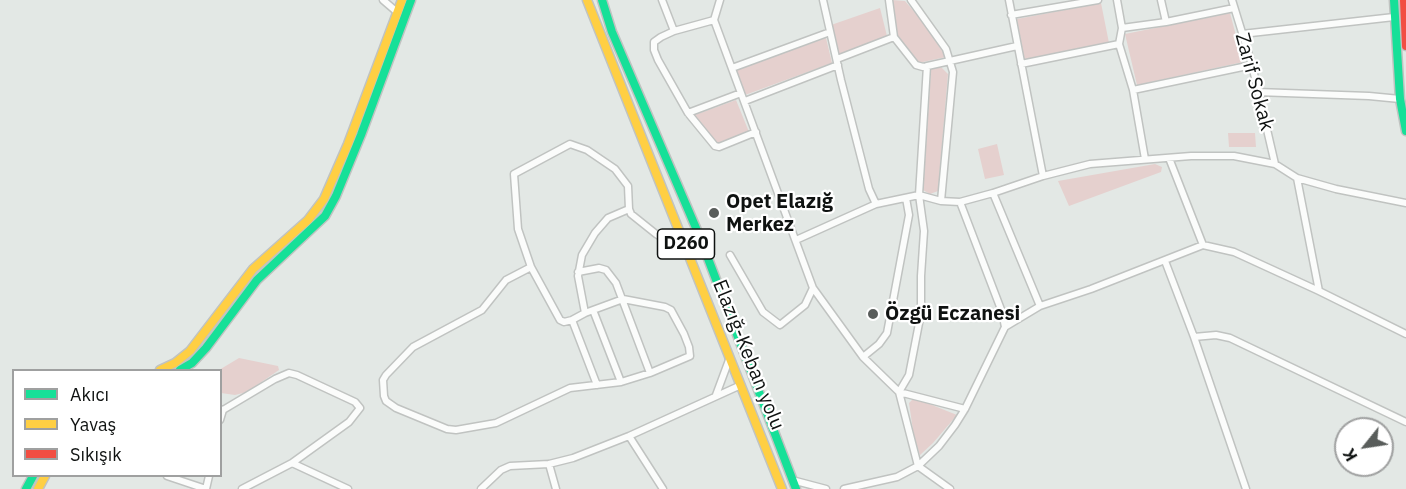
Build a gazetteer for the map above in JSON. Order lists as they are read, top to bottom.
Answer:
{
  "streets": {
    "main road": ["D260", "Elazığ-Keban yolu"],
    "street": ["Zarif Sokak"]
  },
  "places": ["Opet Elazığ Merkez", "Özgü Eczanesi"],
  "legend": ["Akıcı", "Yavaş", "Sıkışık"],
  "north": "bottom left"
}
